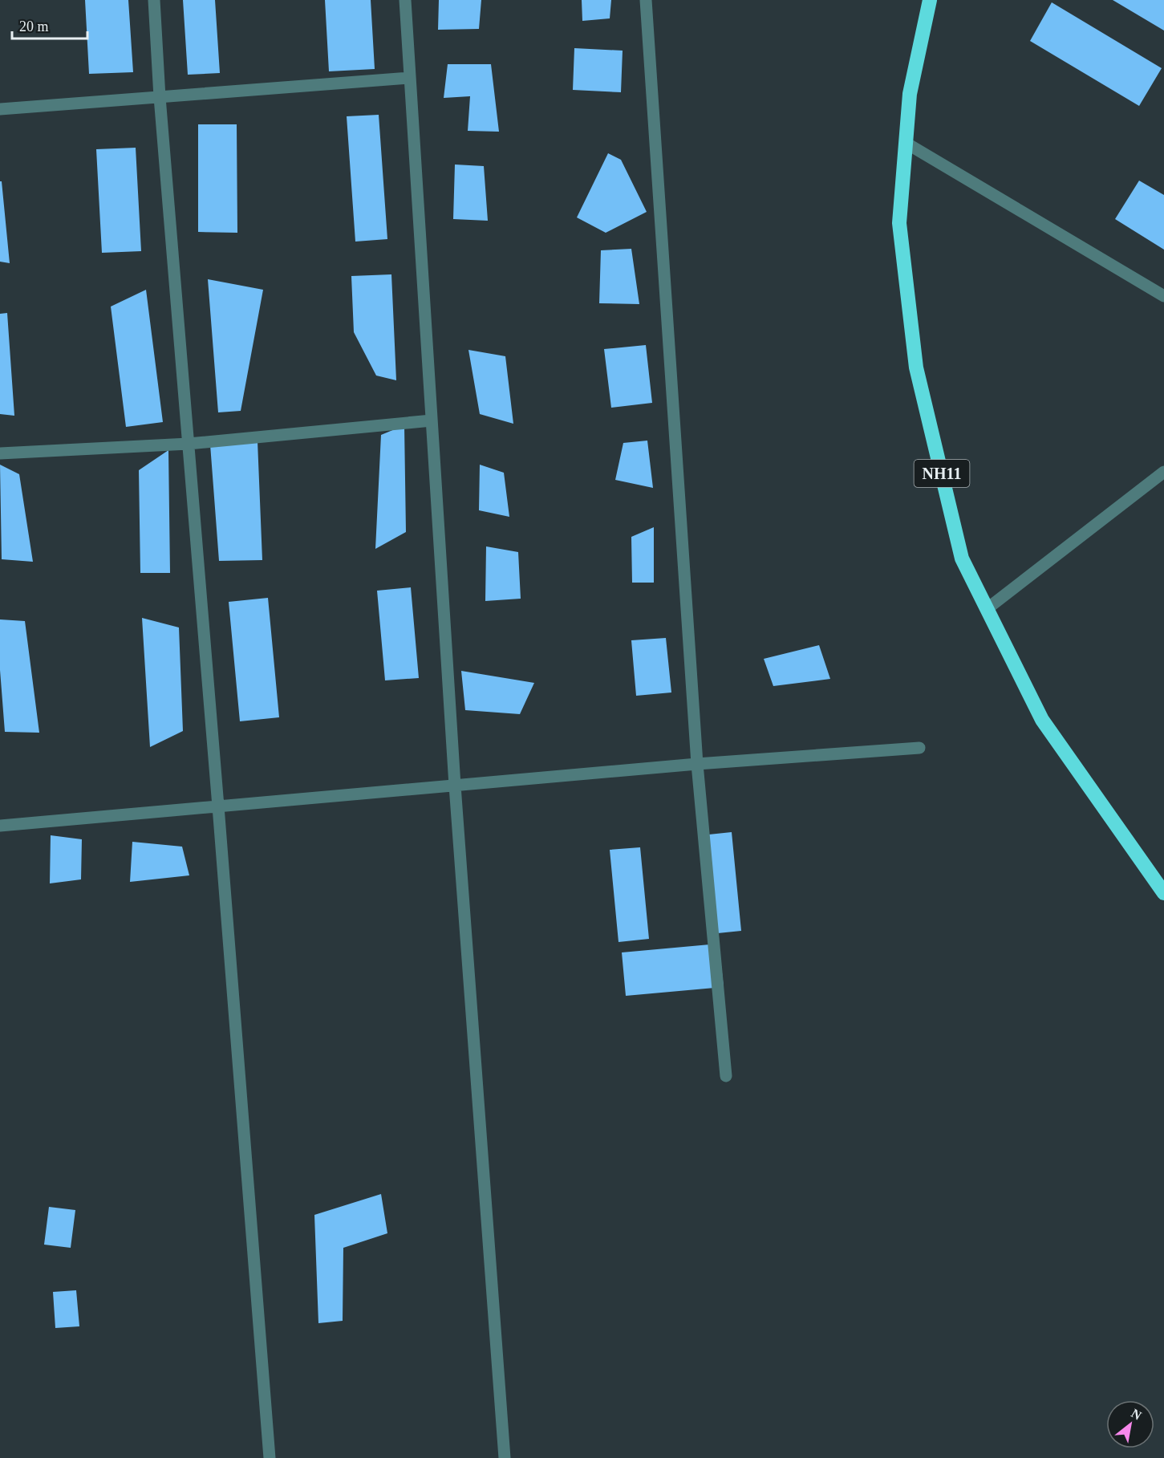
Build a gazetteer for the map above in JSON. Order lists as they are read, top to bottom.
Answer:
{
  "streets": {
    "highway": ["NH11"]
  },
  "scale_bar": "20 m",
  "north": "top right"
}
